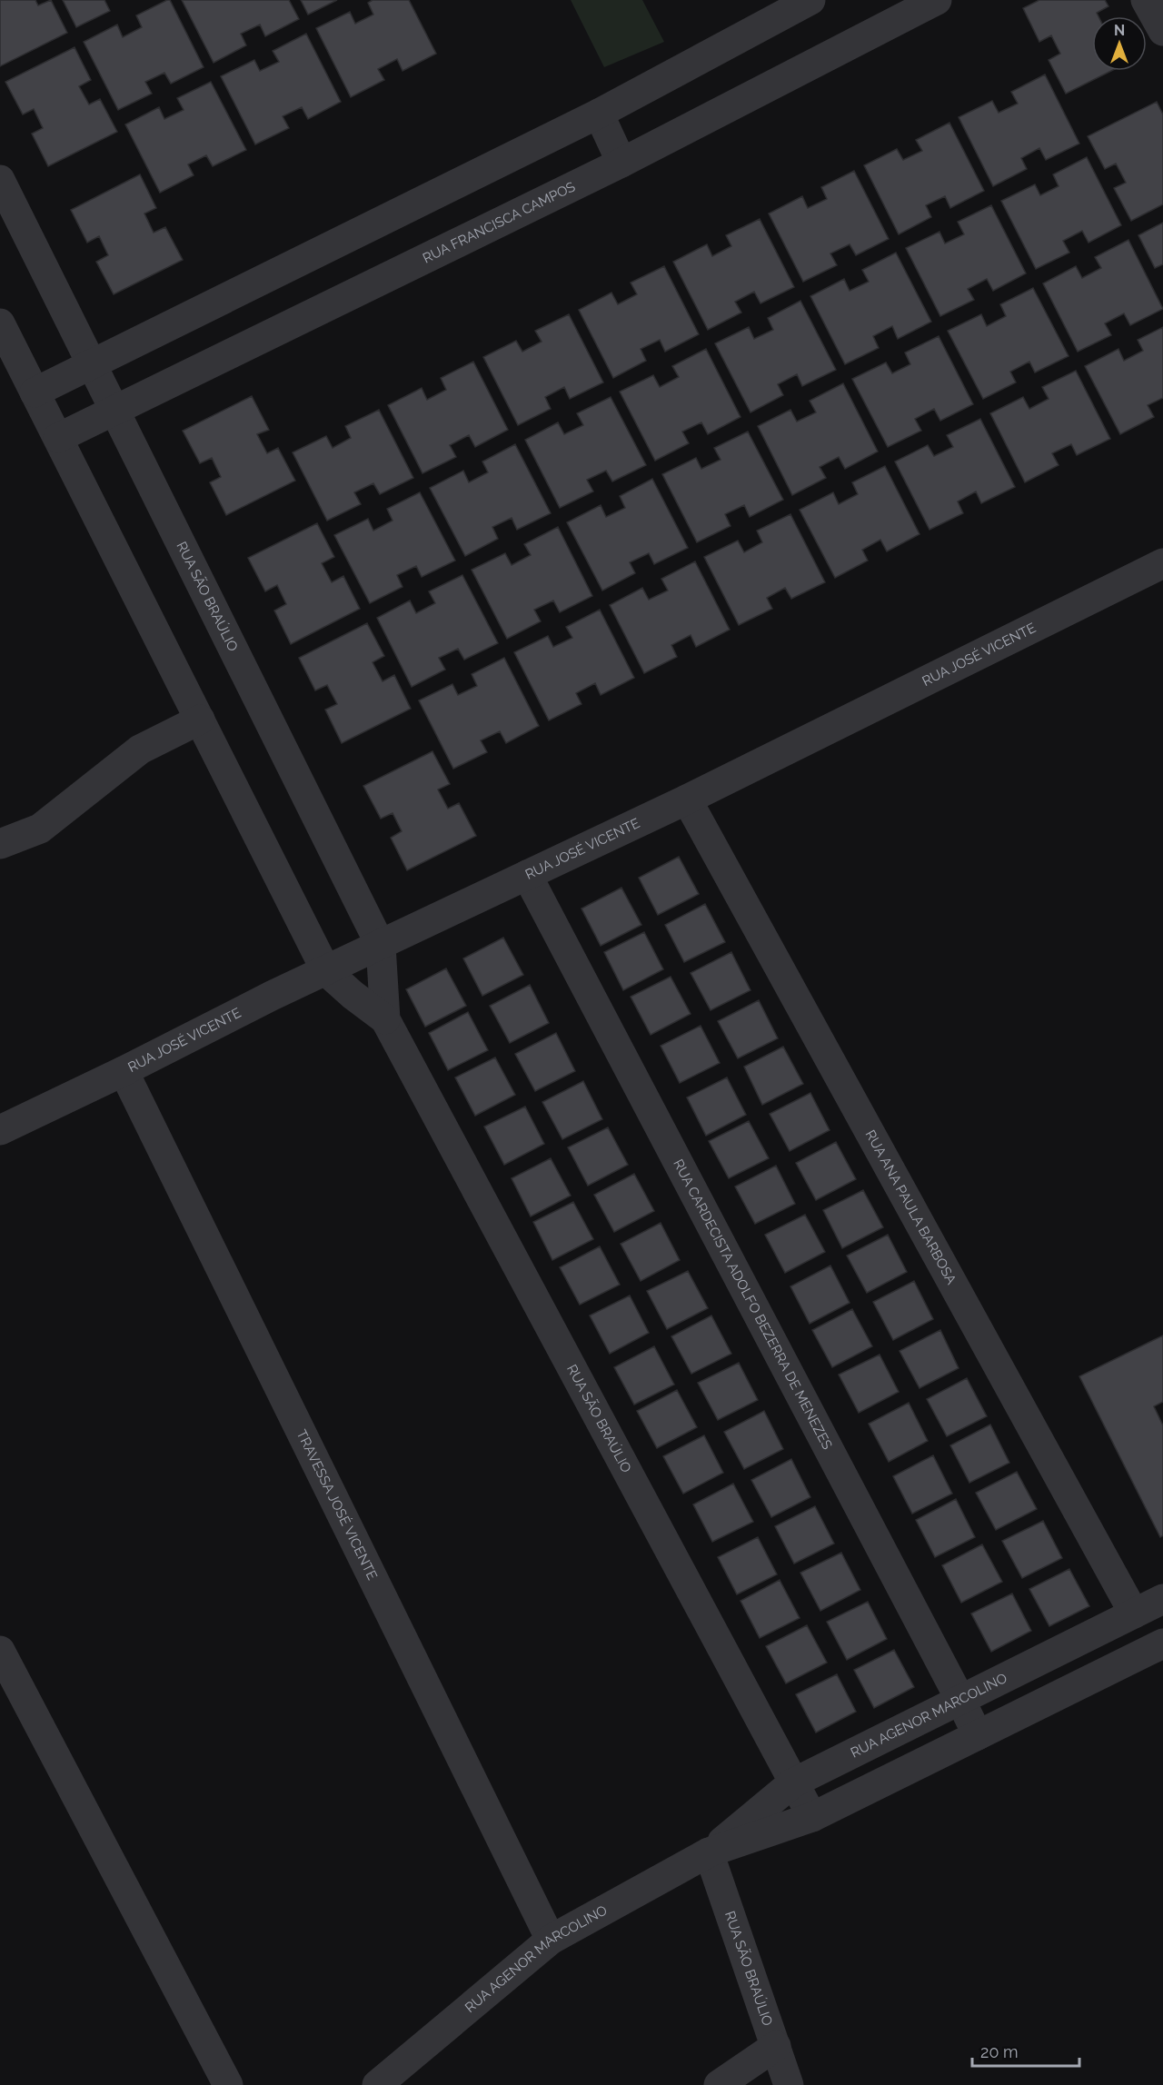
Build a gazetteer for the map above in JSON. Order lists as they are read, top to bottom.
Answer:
{
  "streets": {
    "street": [
      "RUA FRANCISCA CAMPOS",
      "RUA SÃO BRAÚLIO",
      "RUA JOSÉ VICENTE",
      "RUA ANA PAULA BARBOSA",
      "RUA CARDECISTA ADOLFO BEZERRA DE MENEZES",
      "TRAVESSA JOSÉ VICENTE",
      "RUA AGENOR MARCOLINO"
    ]
  },
  "crossings": [
    ["RUA FRANCISCA CAMPOS", "RUA SÃO BRAÚLIO"],
    ["RUA SÃO BRAÚLIO", "RUA JOSÉ VICENTE"],
    ["RUA SÃO BRAÚLIO", "RUA AGENOR MARCOLINO"],
    ["RUA JOSÉ VICENTE", "RUA ANA PAULA BARBOSA"],
    ["RUA JOSÉ VICENTE", "RUA CARDECISTA ADOLFO BEZERRA DE MENEZES"],
    ["RUA JOSÉ VICENTE", "TRAVESSA JOSÉ VICENTE"],
    ["RUA ANA PAULA BARBOSA", "RUA AGENOR MARCOLINO"],
    ["RUA CARDECISTA ADOLFO BEZERRA DE MENEZES", "RUA AGENOR MARCOLINO"],
    ["TRAVESSA JOSÉ VICENTE", "RUA AGENOR MARCOLINO"]
  ],
  "scale_bar": "20 m",
  "north": "top"
}
